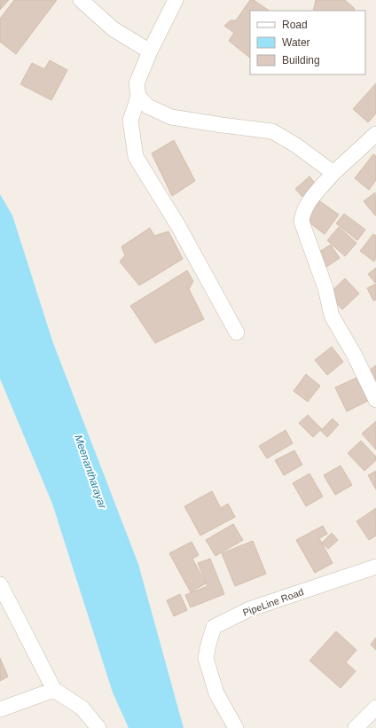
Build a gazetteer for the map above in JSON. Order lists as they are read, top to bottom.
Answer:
{
  "streets": {
    "street": ["PipeLine Road"]
  },
  "water": ["Meenantharayar"],
  "legend": ["Road", "Water", "Building"]
}
